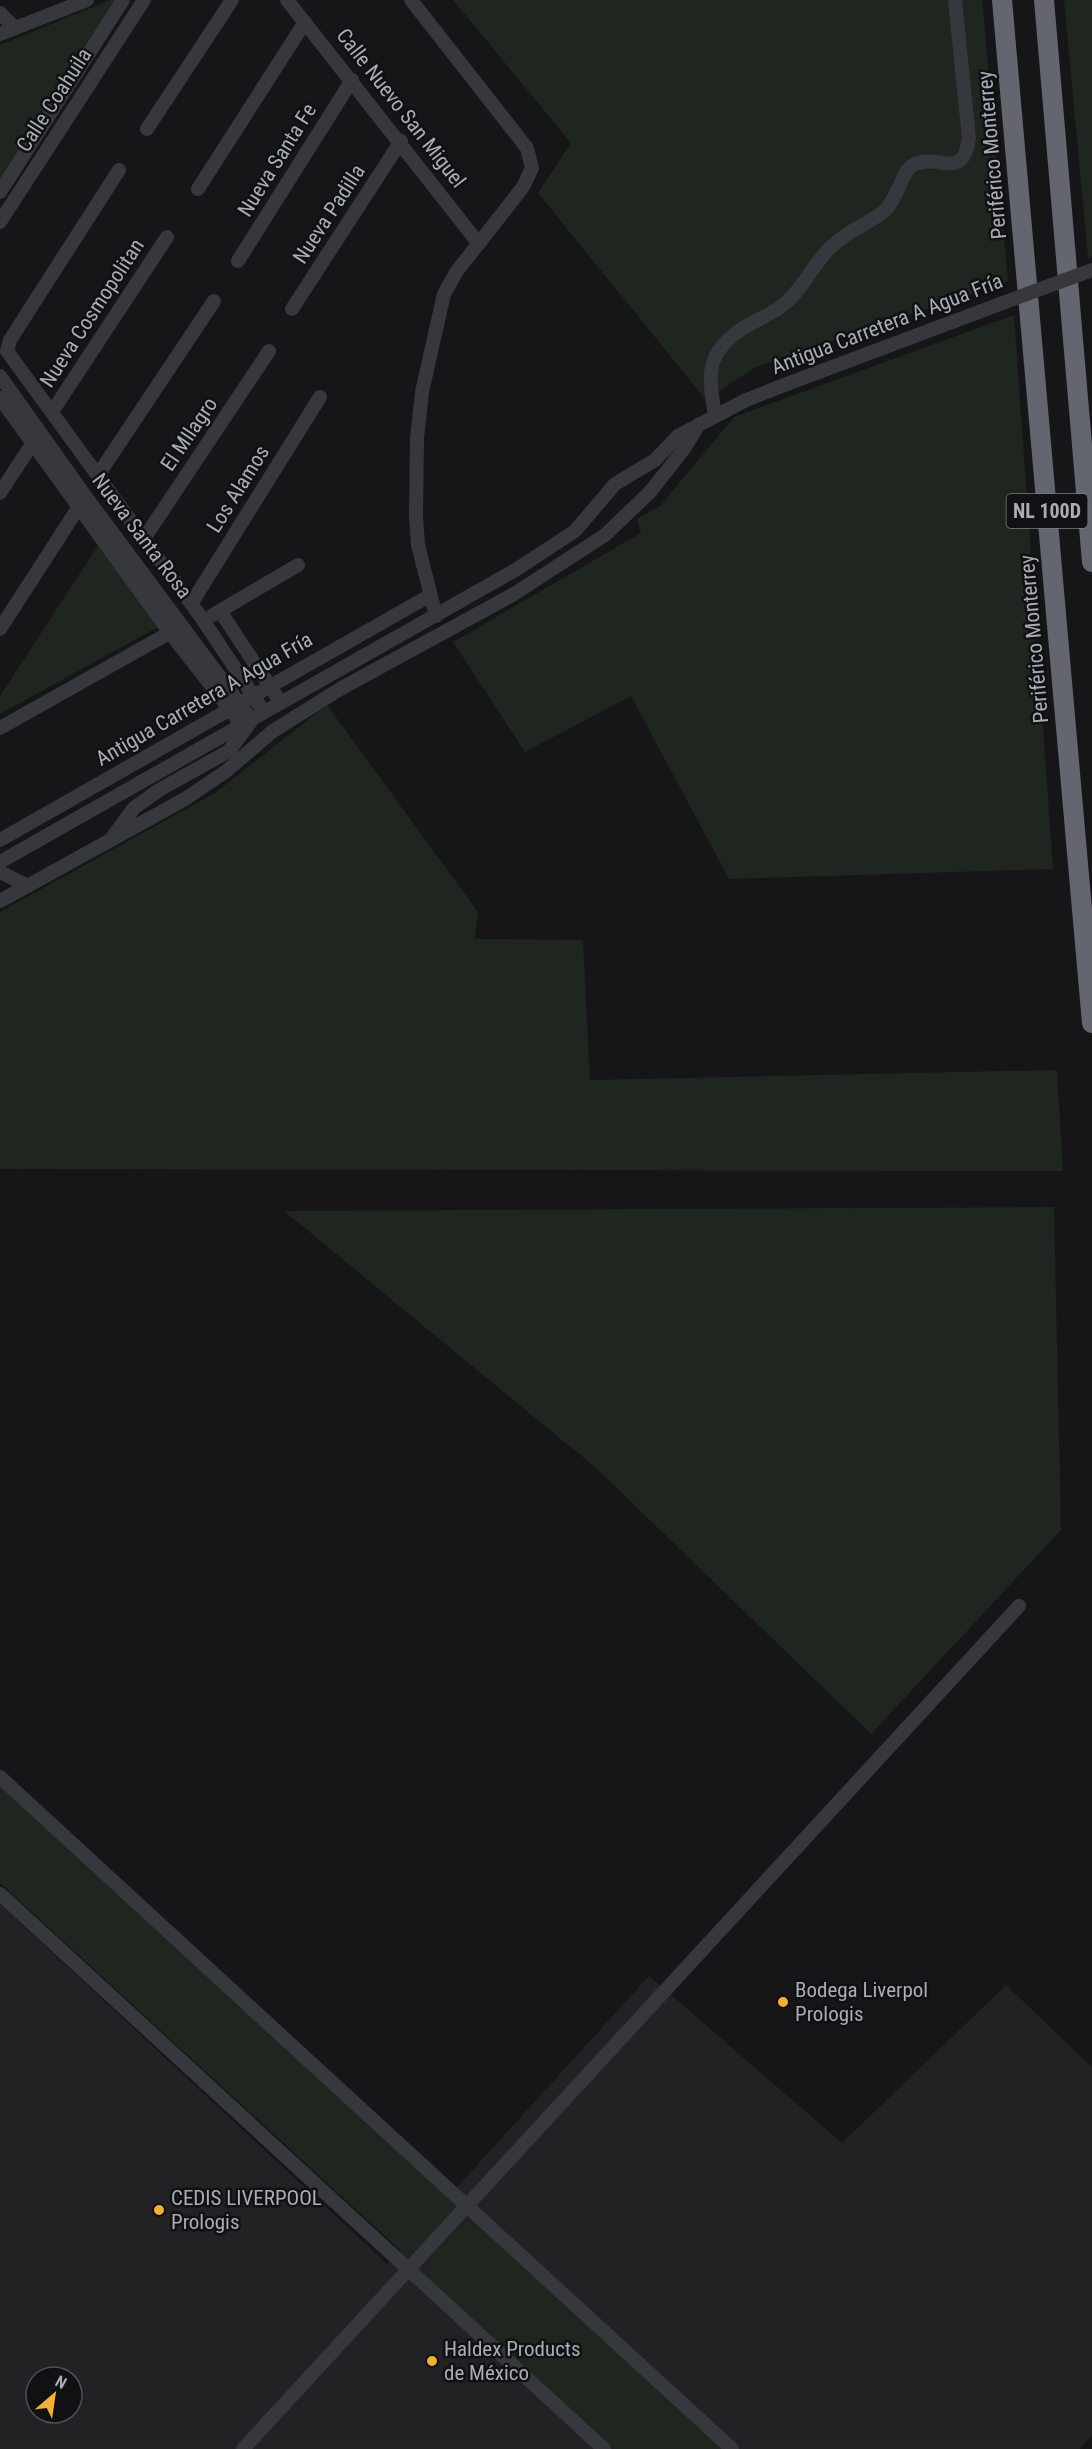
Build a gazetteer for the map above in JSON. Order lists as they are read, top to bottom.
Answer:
{
  "streets": {
    "highway": ["Periférico Monterrey", "NL 100D"],
    "street": [
      "Calle Coahuila",
      "Calle Nuevo San Miguel",
      "Nueva Santa Fe",
      "Nueva Padilla",
      "Nueva Cosmopolitan",
      "Antigua Carretera A Agua Fría",
      "El MIlagro",
      "Los Alamos",
      "Nueva Santa Rosa"
    ]
  },
  "crossings": [
    ["Calle Nuevo San Miguel", "Nueva Santa Fe"],
    ["Calle Nuevo San Miguel", "Nueva Padilla"],
    ["Antigua Carretera A Agua Fría", "Nueva Santa Rosa"]
  ],
  "places": ["Bodega Liverpol Prologis", "CEDIS LIVERPOOL Prologis", "Haldex Products de México"],
  "north": "top right"
}
